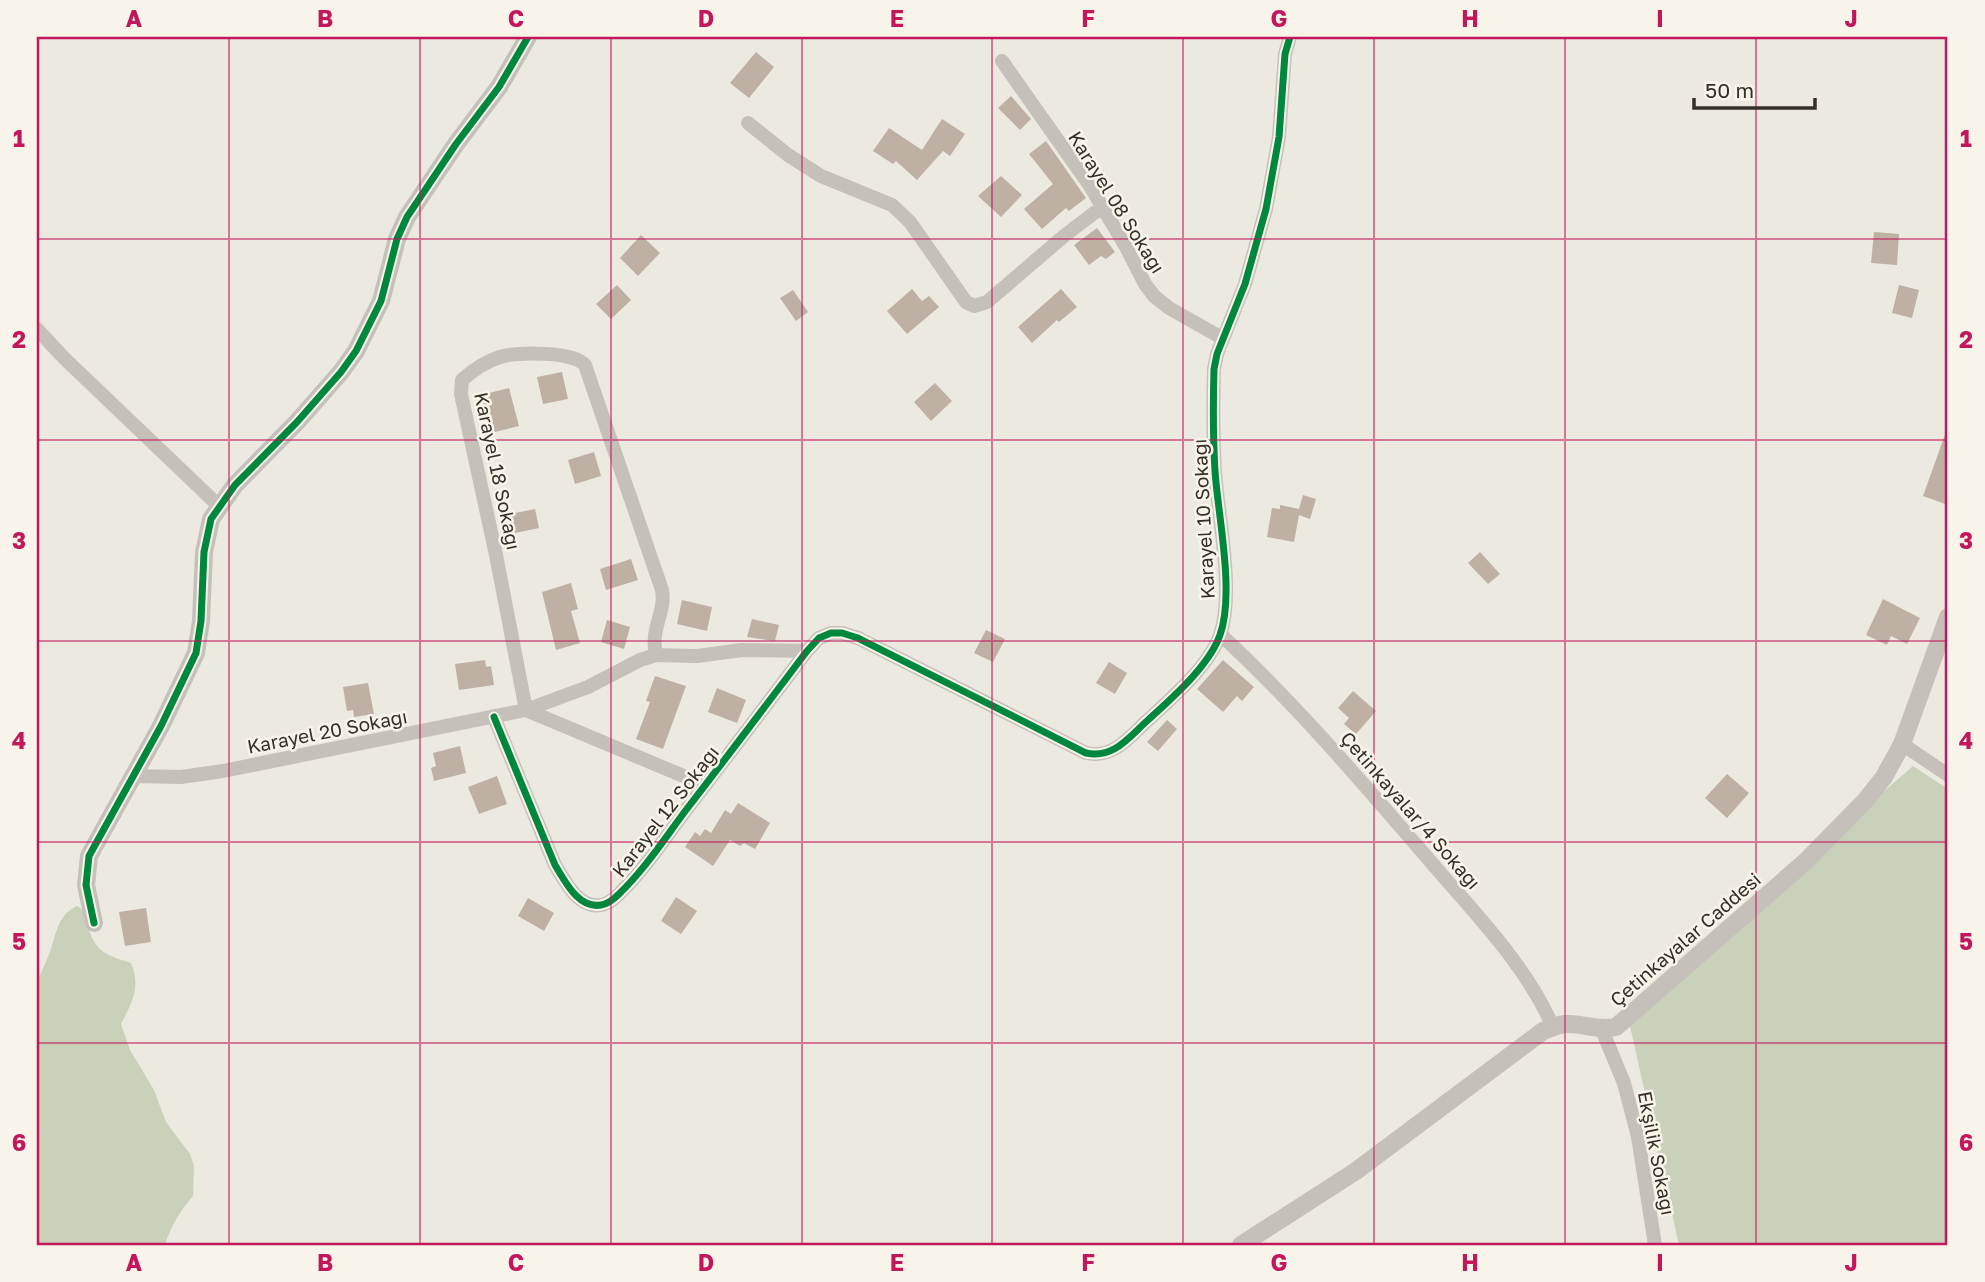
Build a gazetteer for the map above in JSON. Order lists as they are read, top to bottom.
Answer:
{
  "streets": {
    "street": [
      "Karayel 08 Sokağı",
      "Karayel 18 Sokağı",
      "Karayel 10 Sokağı",
      "Karayel 20 Sokağı",
      "Çetinkayalar/4 Sokağı",
      "Karayel 12 Sokağı",
      "Çetinkayalar Caddesi",
      "Ekşilik Sokağı"
    ]
  },
  "crossings": [
    ["Karayel 08 Sokağı", "Karayel 10 Sokağı"],
    ["Karayel 18 Sokağı", "Karayel 20 Sokağı"],
    ["Karayel 10 Sokağı", "Çetinkayalar/4 Sokağı"],
    ["Karayel 10 Sokağı", "Karayel 12 Sokağı"],
    ["Karayel 20 Sokağı", "Karayel 12 Sokağı"],
    ["Çetinkayalar/4 Sokağı", "Çetinkayalar Caddesi"],
    ["Çetinkayalar Caddesi", "Ekşilik Sokağı"]
  ],
  "scale_bar": "50 m",
  "grid": {
    "columns": [
      "A",
      "B",
      "C",
      "D",
      "E",
      "F",
      "G",
      "H",
      "I",
      "J"
    ],
    "rows": [
      "1",
      "2",
      "3",
      "4",
      "5",
      "6"
    ]
  }
}
